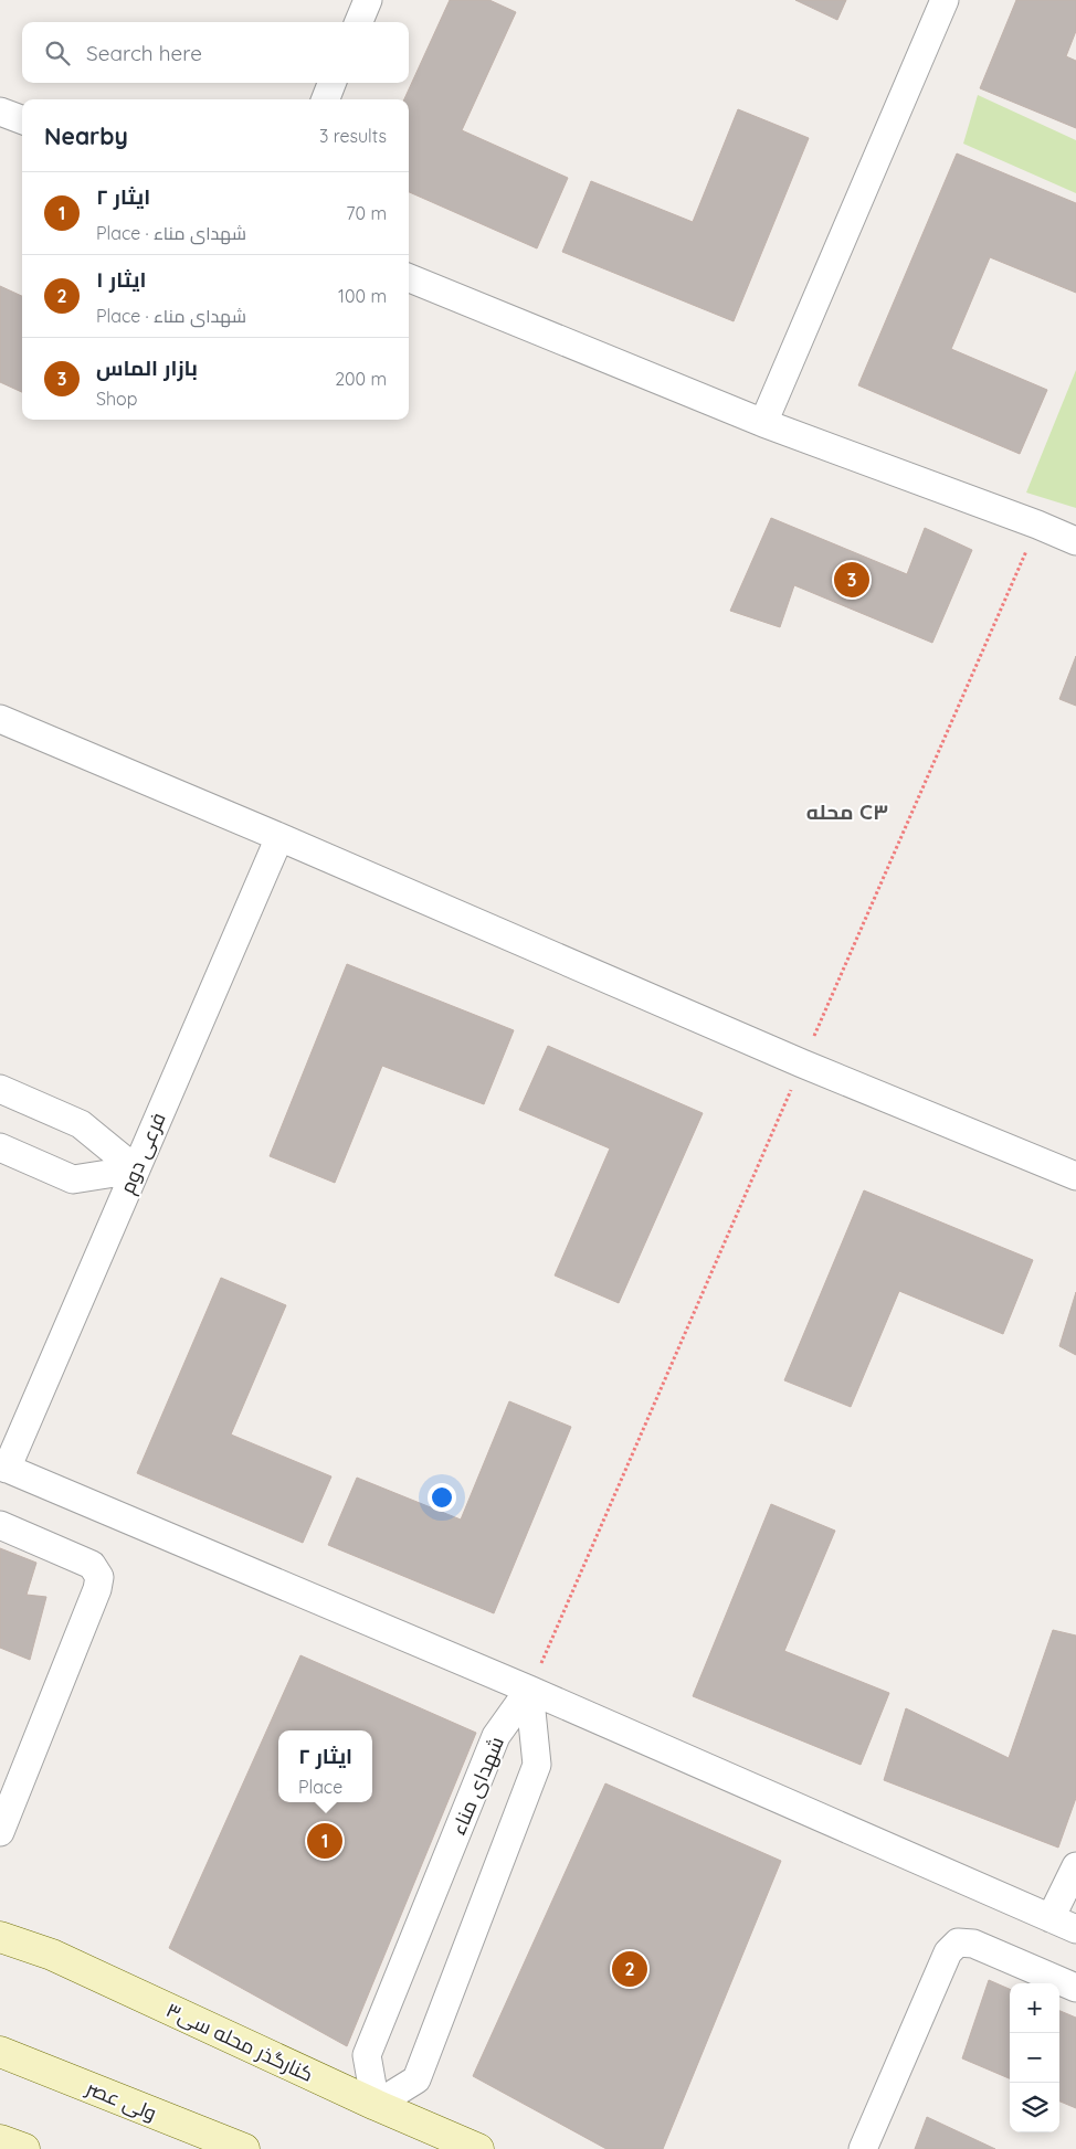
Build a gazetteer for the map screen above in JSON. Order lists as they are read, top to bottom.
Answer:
{
  "streets": {
    "street": [
      "فرعی دوم",
      "شهدای مناء",
      "کنارگذر محله سی۳",
      "ولی عصر"
    ]
  },
  "crossings": [
    ["شهدای مناء", "کنارگذر محله سی۳"]
  ],
  "districts": ["محله C۳"],
  "page": {
    "search": "Search here",
    "heading": ["Nearby", "3 results"],
    "list": [
      {
        "mark": "1",
        "name": "ایثار ۲",
        "note": "Place · شهدای مناء",
        "value": "70 m"
      },
      {
        "mark": "2",
        "name": "ایثار ۱",
        "note": "Place · شهدای مناء",
        "value": "100 m"
      },
      {
        "mark": "3",
        "name": "بازار الماس",
        "note": "Shop",
        "value": "200 m"
      }
    ],
    "pins": ["3", "1", "2"],
    "popup": ["ایثار ۲", "Place"],
    "map_buttons": ["+", "−"]
  }
}
